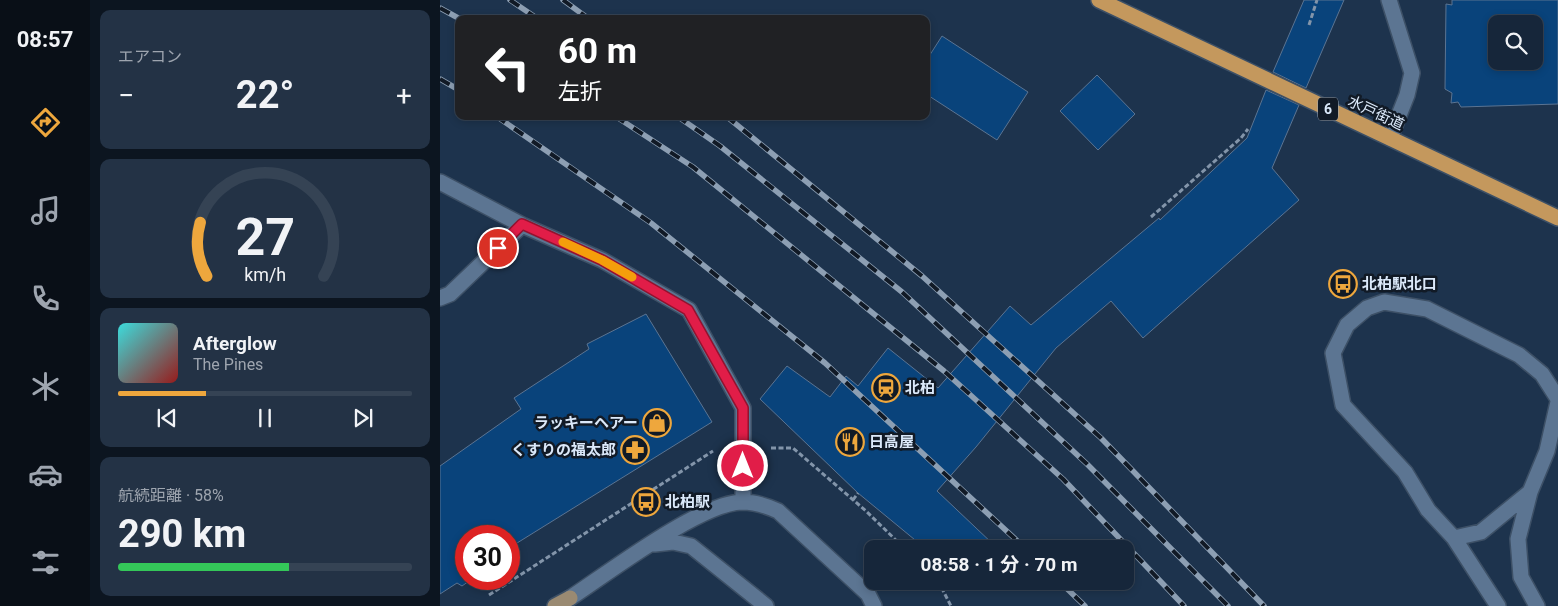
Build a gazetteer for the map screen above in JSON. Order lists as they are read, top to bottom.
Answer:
{
  "streets": {
    "highway": ["6", "水戸街道"]
  },
  "places": {
    "bus stop": ["北柏駅北口", "北柏駅"],
    "station": ["北柏"],
    "shop": ["ラッキーヘアー"],
    "restaurant": ["日高屋"],
    "pharmacy": ["くすりの福太郎"]
  },
  "page": {
    "tabs": "08:57",
    "tile": [
      "エアコン",
      ["航続距離 · 58%", "290 km"]
    ],
    "turn": ["60 m", "左折"],
    "heat": ["−", "22°", "+"],
    "song": ["Afterglow", "The Pines"],
    "limit": "30",
    "trip": "08:58 · 1 分 · 70 m",
    "gauge": ["27", "km/h"]
  }
}
